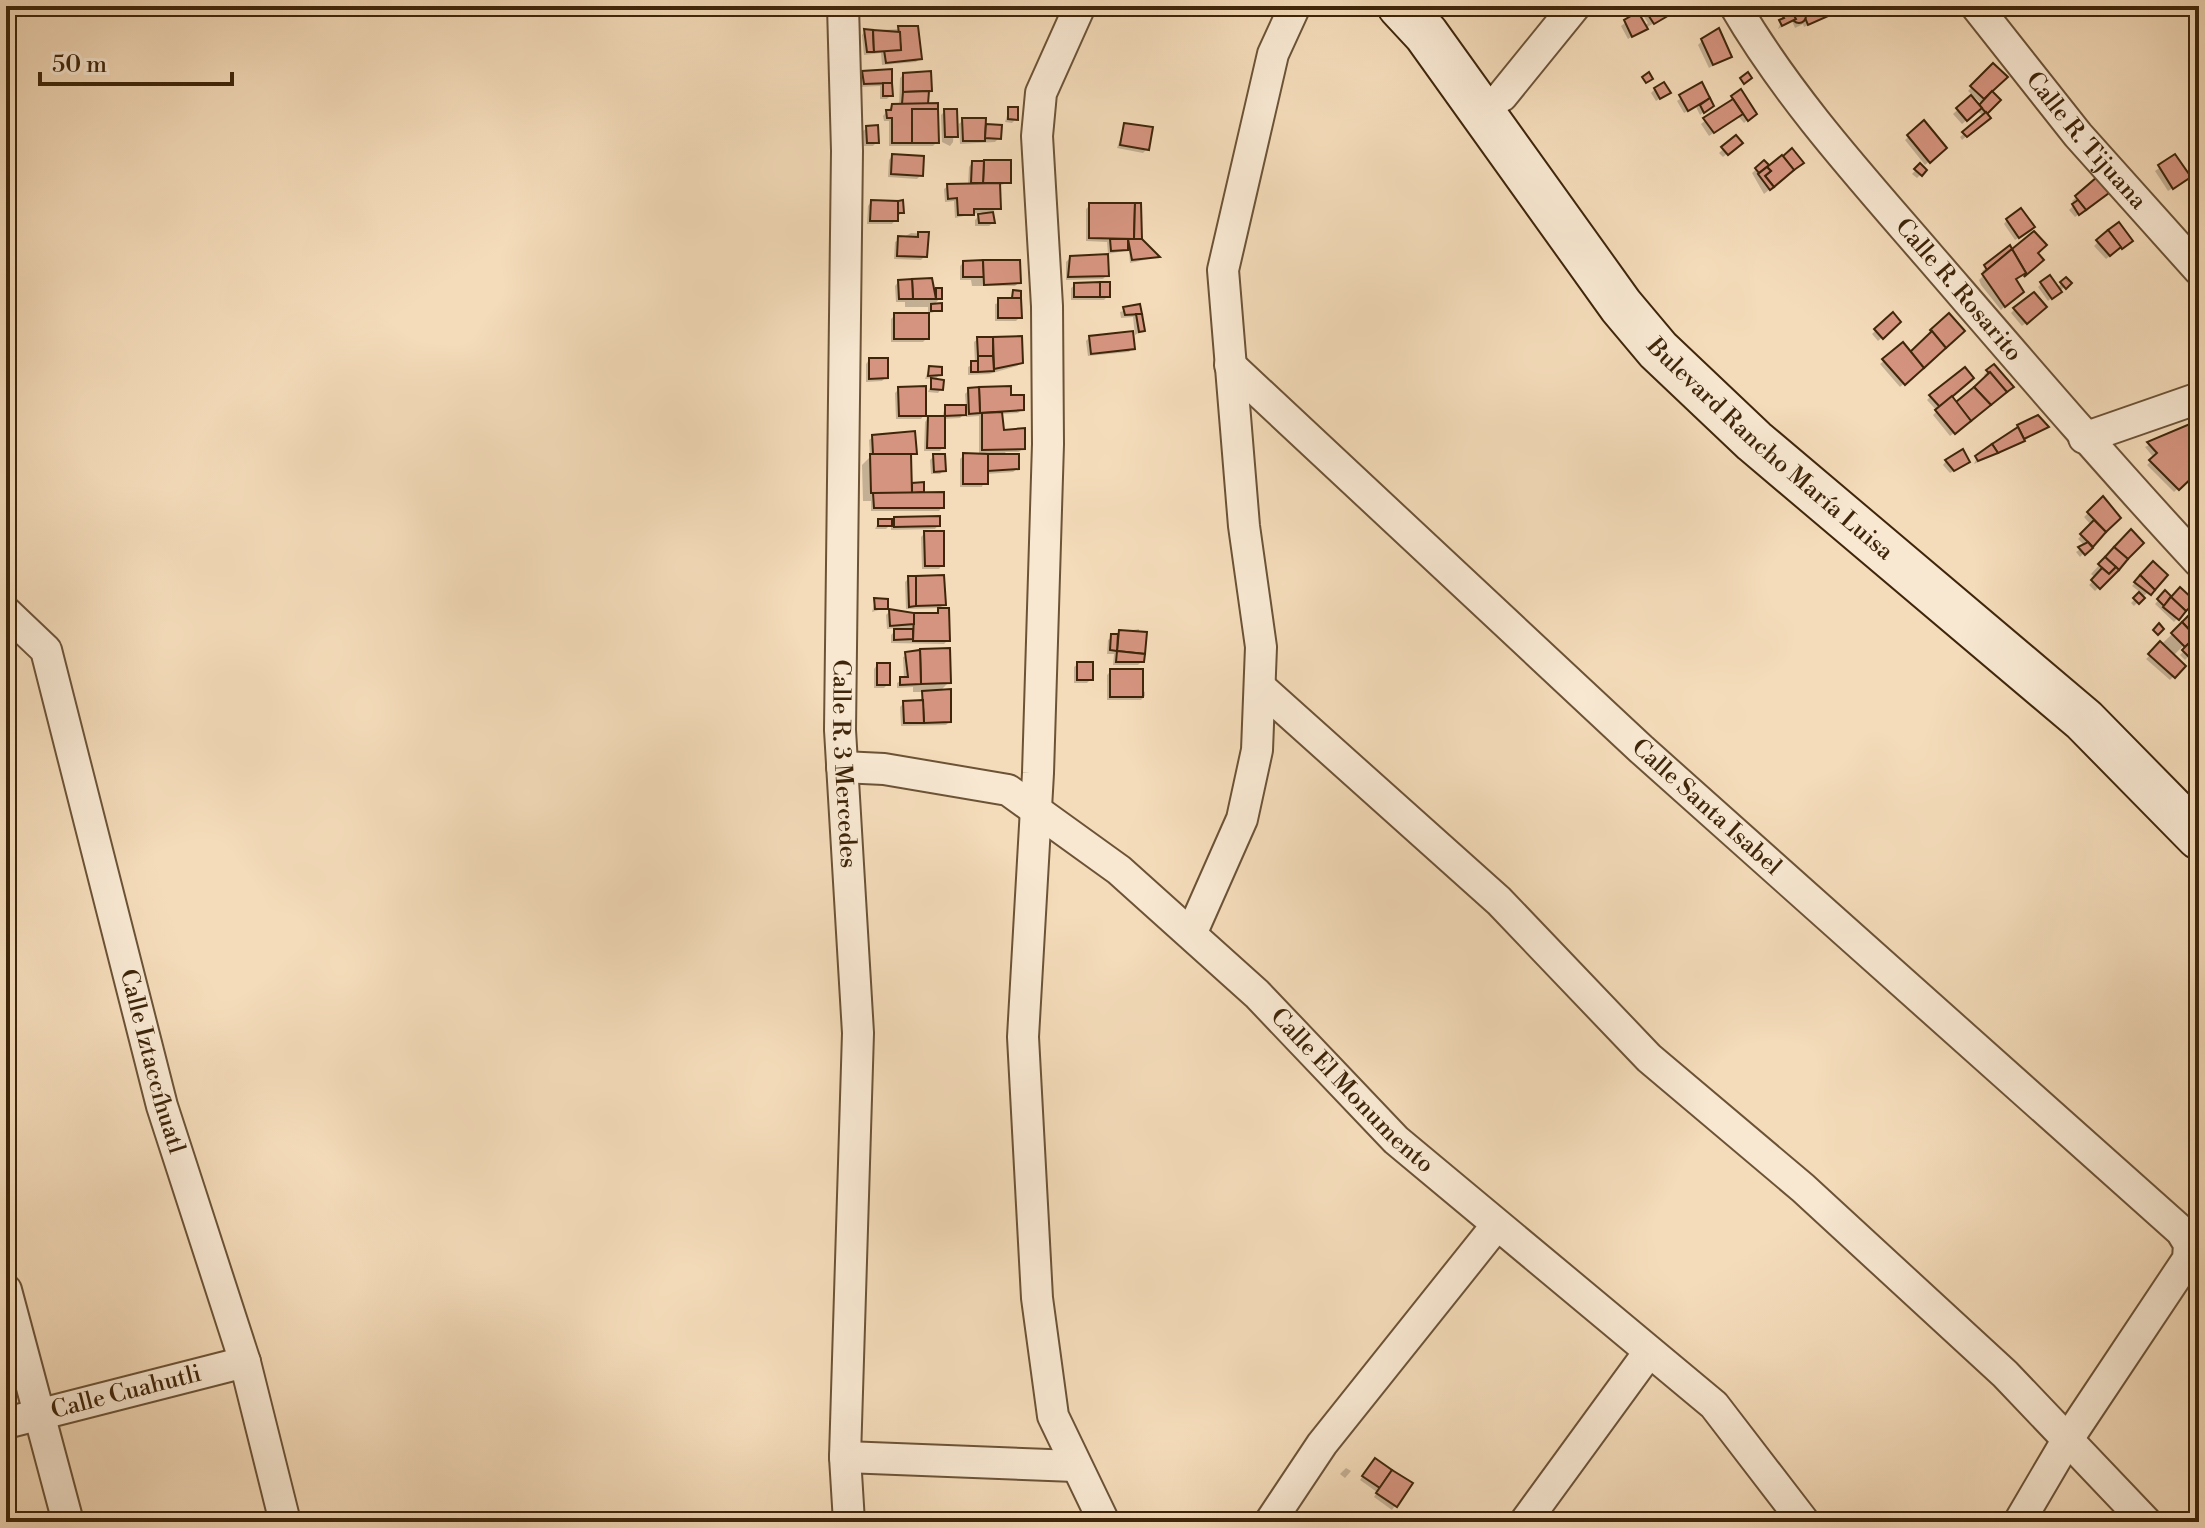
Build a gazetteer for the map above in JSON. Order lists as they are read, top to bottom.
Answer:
{
  "streets": {
    "street": [
      "Calle R. Tijuana",
      "Calle R. Rosarito",
      "Bulevard Rancho María Luisa",
      "Calle R. 3 Mercedes",
      "Calle Santa Isabel",
      "Calle Iztaccíhuatl",
      "Calle El Monumento",
      "Calle Cuahutli"
    ]
  },
  "crossings": [
    ["Calle R. 3 Mercedes", "Calle El Monumento"],
    ["Calle Iztaccíhuatl", "Calle Cuahutli"]
  ],
  "scale_bar": "50 m"
}
